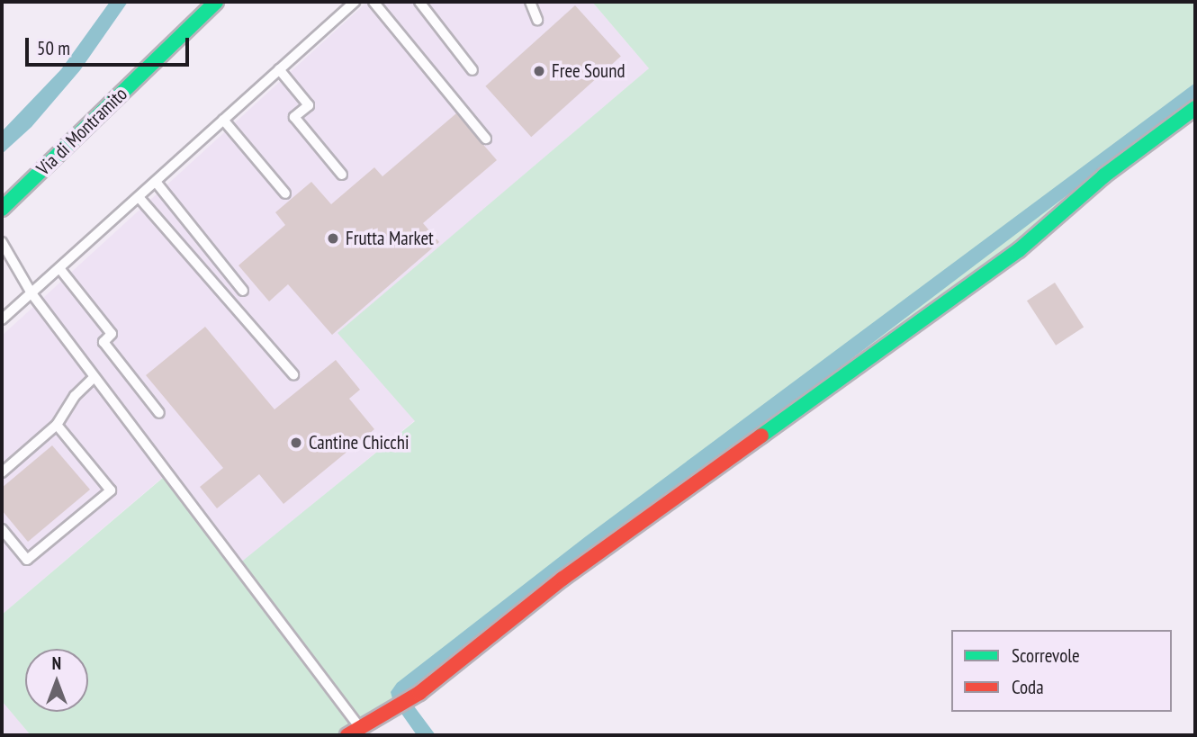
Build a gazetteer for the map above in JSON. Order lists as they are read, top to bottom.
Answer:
{
  "streets": {
    "street": ["Via di Montramito"]
  },
  "places": ["Free Sound", "Frutta Market", "Cantine Chicchi"],
  "legend": ["Scorrevole", "Coda"],
  "scale_bar": "50 m",
  "north": "top"
}
